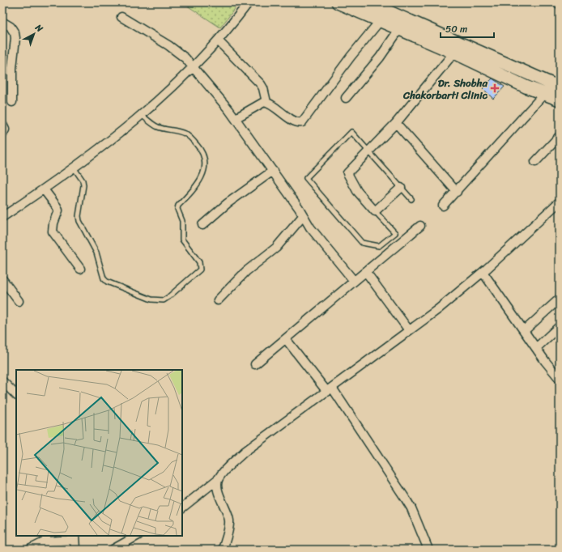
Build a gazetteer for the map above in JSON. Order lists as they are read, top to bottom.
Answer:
{
  "places": {
    "health": ["Dr. Shobha Chakorbarti Clinic"]
  },
  "scale_bar": "50 m",
  "north": "top right"
}
